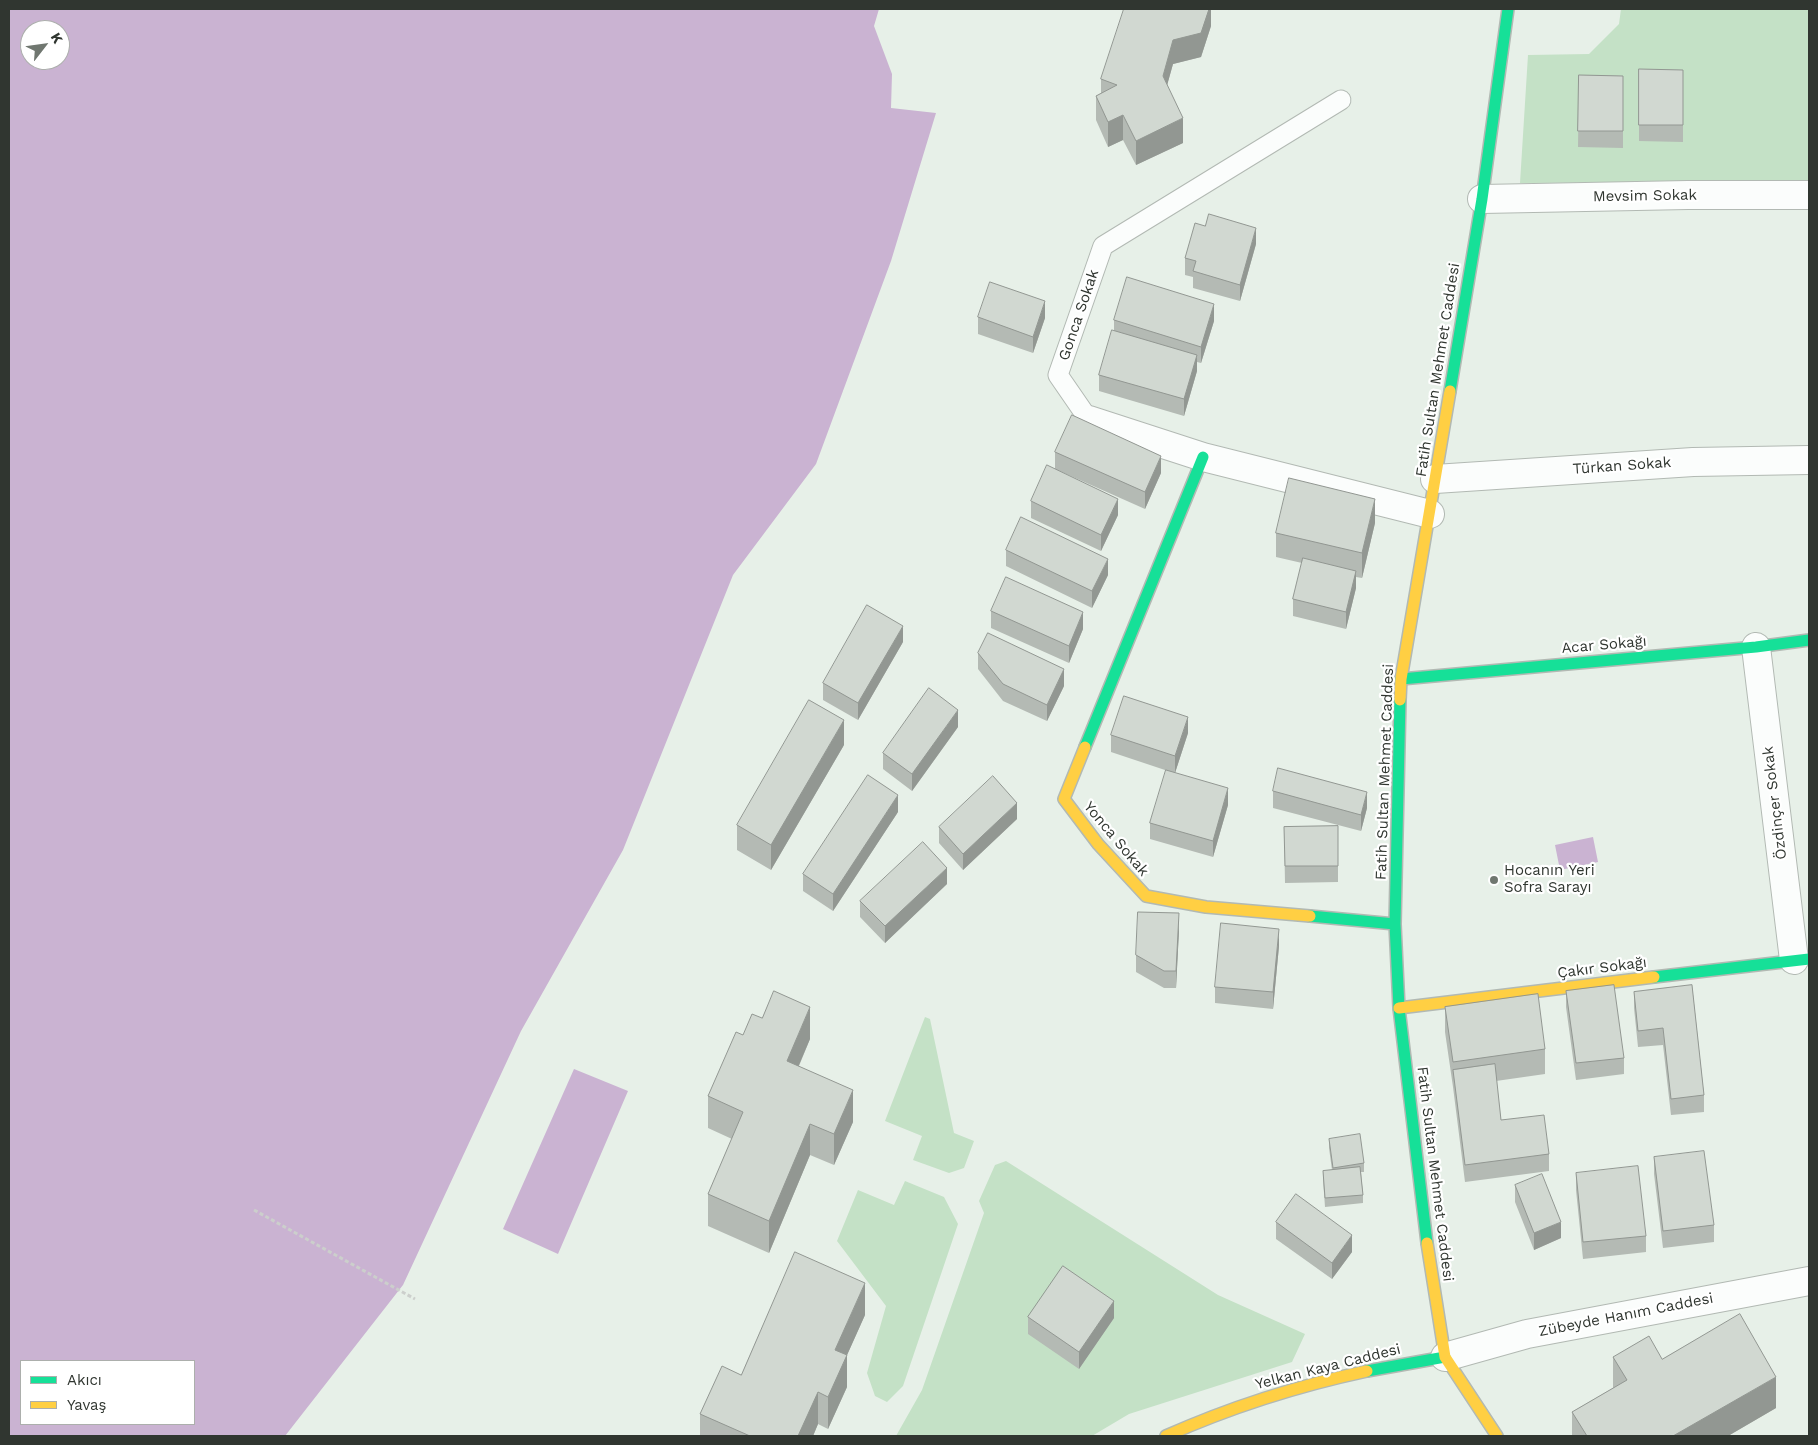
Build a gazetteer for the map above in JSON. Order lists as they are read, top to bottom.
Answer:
{
  "streets": {
    "street": [
      "Mevsim Sokak",
      "Gonca Sokak",
      "Fatih Sultan Mehmet Caddesi",
      "Türkan Sokak",
      "Acar Sokağı",
      "Özdinçer Sokak",
      "Yonca Sokak",
      "Çakır Sokağı",
      "Zübeyde Hanım Caddesi",
      "Yelkan Kaya Caddesi"
    ]
  },
  "crossings": [
    ["Mevsim Sokak", "Fatih Sultan Mehmet Caddesi"],
    ["Gonca Sokak", "Fatih Sultan Mehmet Caddesi"],
    ["Gonca Sokak", "Yonca Sokak"],
    ["Fatih Sultan Mehmet Caddesi", "Türkan Sokak"],
    ["Fatih Sultan Mehmet Caddesi", "Acar Sokağı"],
    ["Fatih Sultan Mehmet Caddesi", "Yonca Sokak"],
    ["Fatih Sultan Mehmet Caddesi", "Çakır Sokağı"],
    ["Fatih Sultan Mehmet Caddesi", "Zübeyde Hanım Caddesi"],
    ["Fatih Sultan Mehmet Caddesi", "Yelkan Kaya Caddesi"],
    ["Acar Sokağı", "Özdinçer Sokak"],
    ["Özdinçer Sokak", "Çakır Sokağı"],
    ["Zübeyde Hanım Caddesi", "Yelkan Kaya Caddesi"]
  ],
  "places": ["Hocanın Yeri Sofra Sarayı"],
  "legend": ["Akıcı", "Yavaş"],
  "north": "top right"
}
